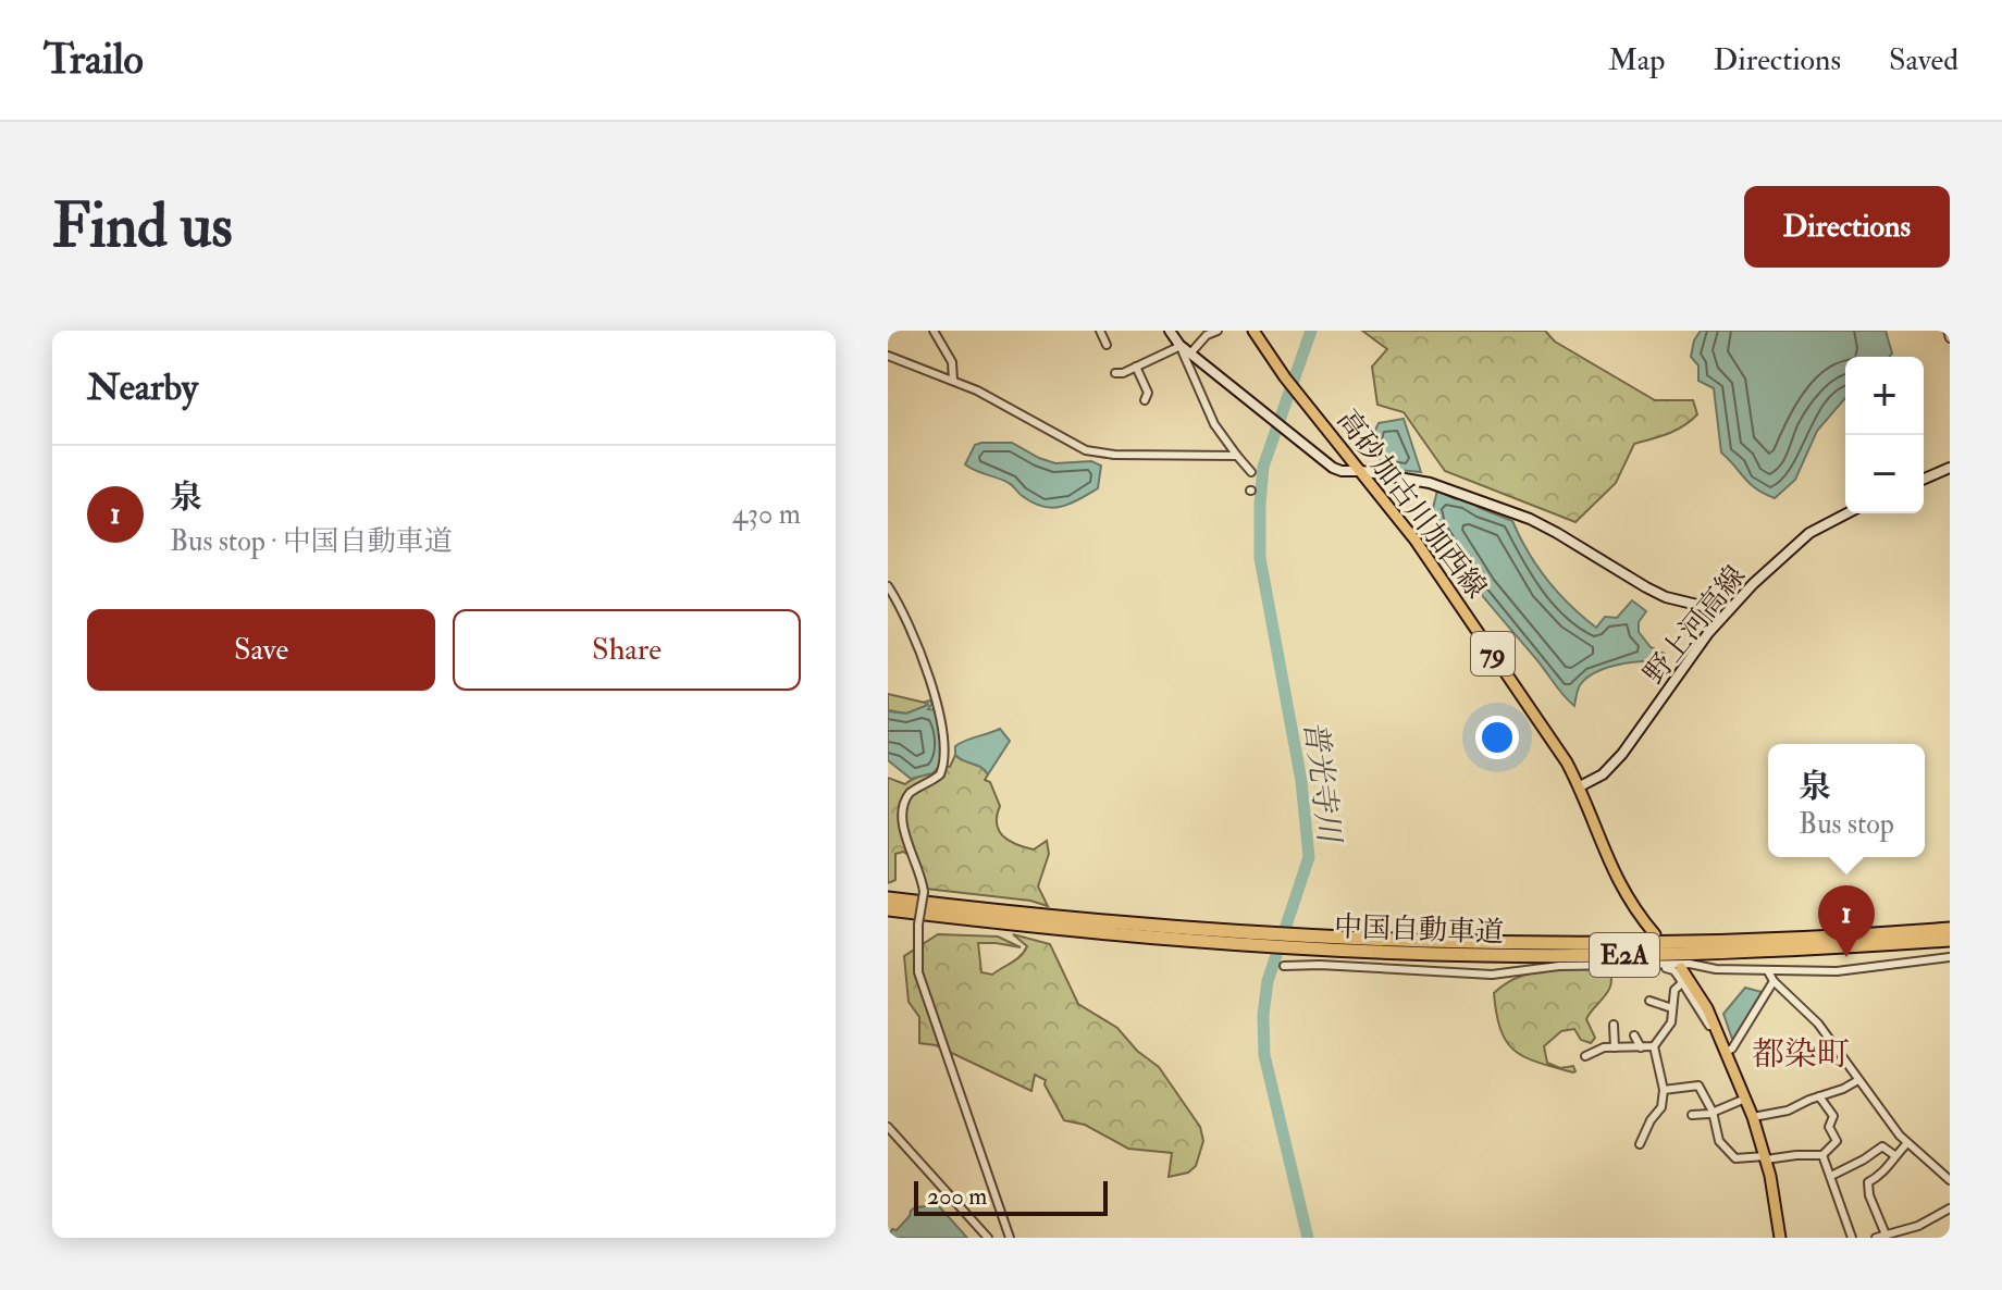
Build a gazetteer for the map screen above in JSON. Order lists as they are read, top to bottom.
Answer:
{
  "streets": {
    "highway": ["中国自動車道", "E2A"],
    "main road": ["高砂加古川加西線", "79"],
    "street": ["野上河高線"]
  },
  "crossings": [
    ["高砂加古川加西線", "野上河高線"]
  ],
  "districts": ["都染町"],
  "water": ["普光寺川"],
  "scale_bar": "200 m",
  "page": {
    "header": "Trailo",
    "nav": ["Map", "Directions", "Saved"],
    "buttons": [
      "Directions",
      ["Save", "Share"]
    ],
    "title": "Find us",
    "heading": "Nearby",
    "map_buttons": ["+", "−"],
    "list": [
      {
        "mark": "1",
        "name": "泉",
        "note": "Bus stop · 中国自動車道",
        "value": "430 m"
      }
    ],
    "popup": ["泉", "Bus stop"],
    "pins": "1",
    "scale": "200 m"
  }
}
